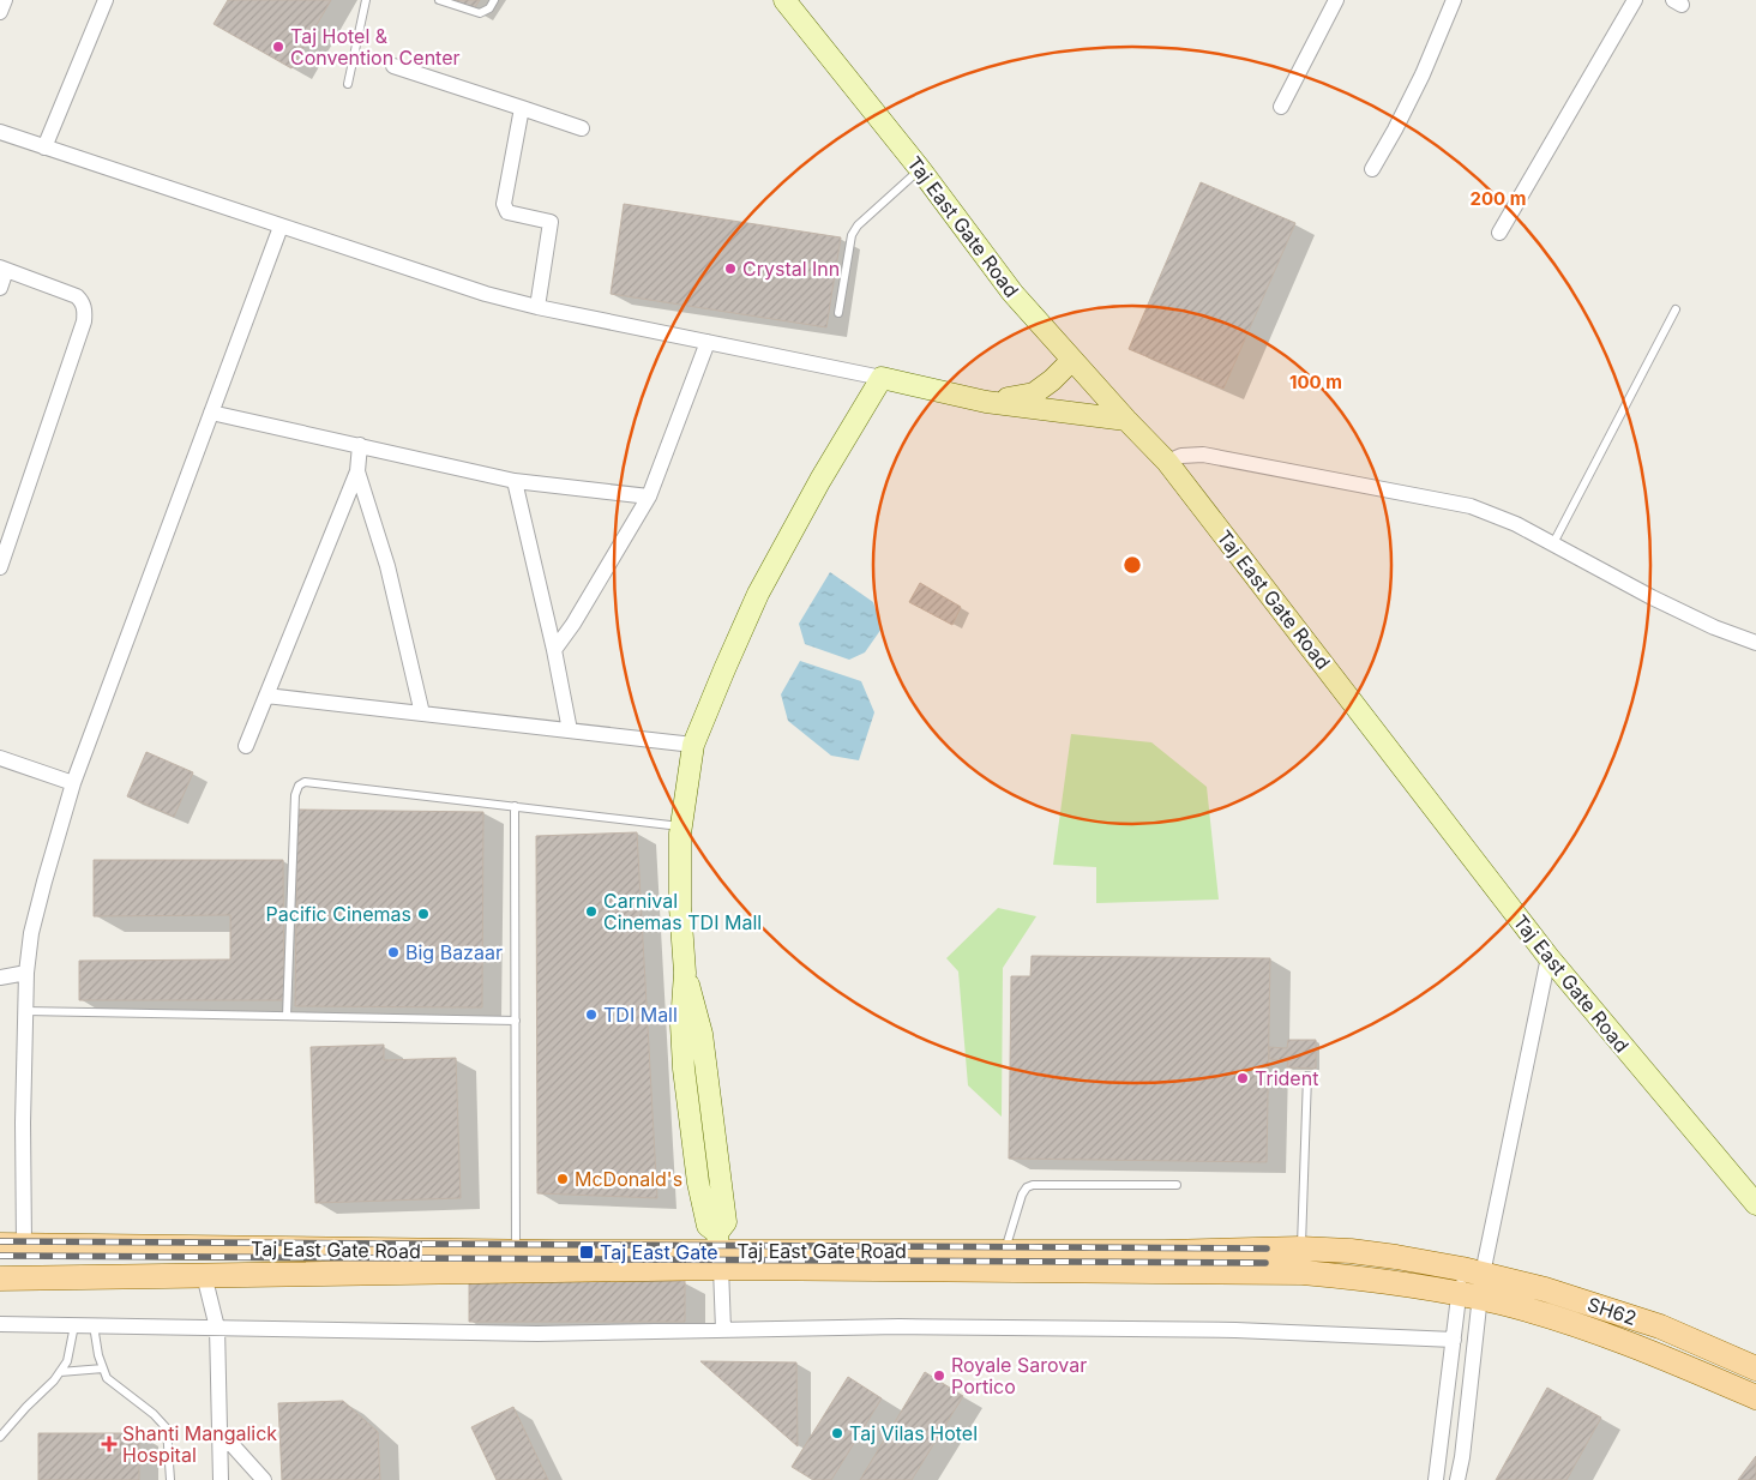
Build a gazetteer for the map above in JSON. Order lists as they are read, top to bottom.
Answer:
{
  "streets": {
    "main road": ["Taj East Gate Road", "SH62"]
  },
  "crossings": [
    ["Taj East Gate Road", "SH62"]
  ],
  "places": {
    "other": [
      "Taj Hotel & Convention Center",
      "Crystal Inn",
      "Carnival Cinemas TDI Mall",
      "Pacific Cinemas",
      "Big Bazaar",
      "TDI Mall",
      "Trident",
      "McDonald's",
      "Royale Sarovar Portico",
      "Taj Vilas Hotel"
    ],
    "transit": ["Taj East Gate"],
    "health": ["Shanti Mangalick Hospital"]
  },
  "rings": ["200 m", "100 m"]
}
